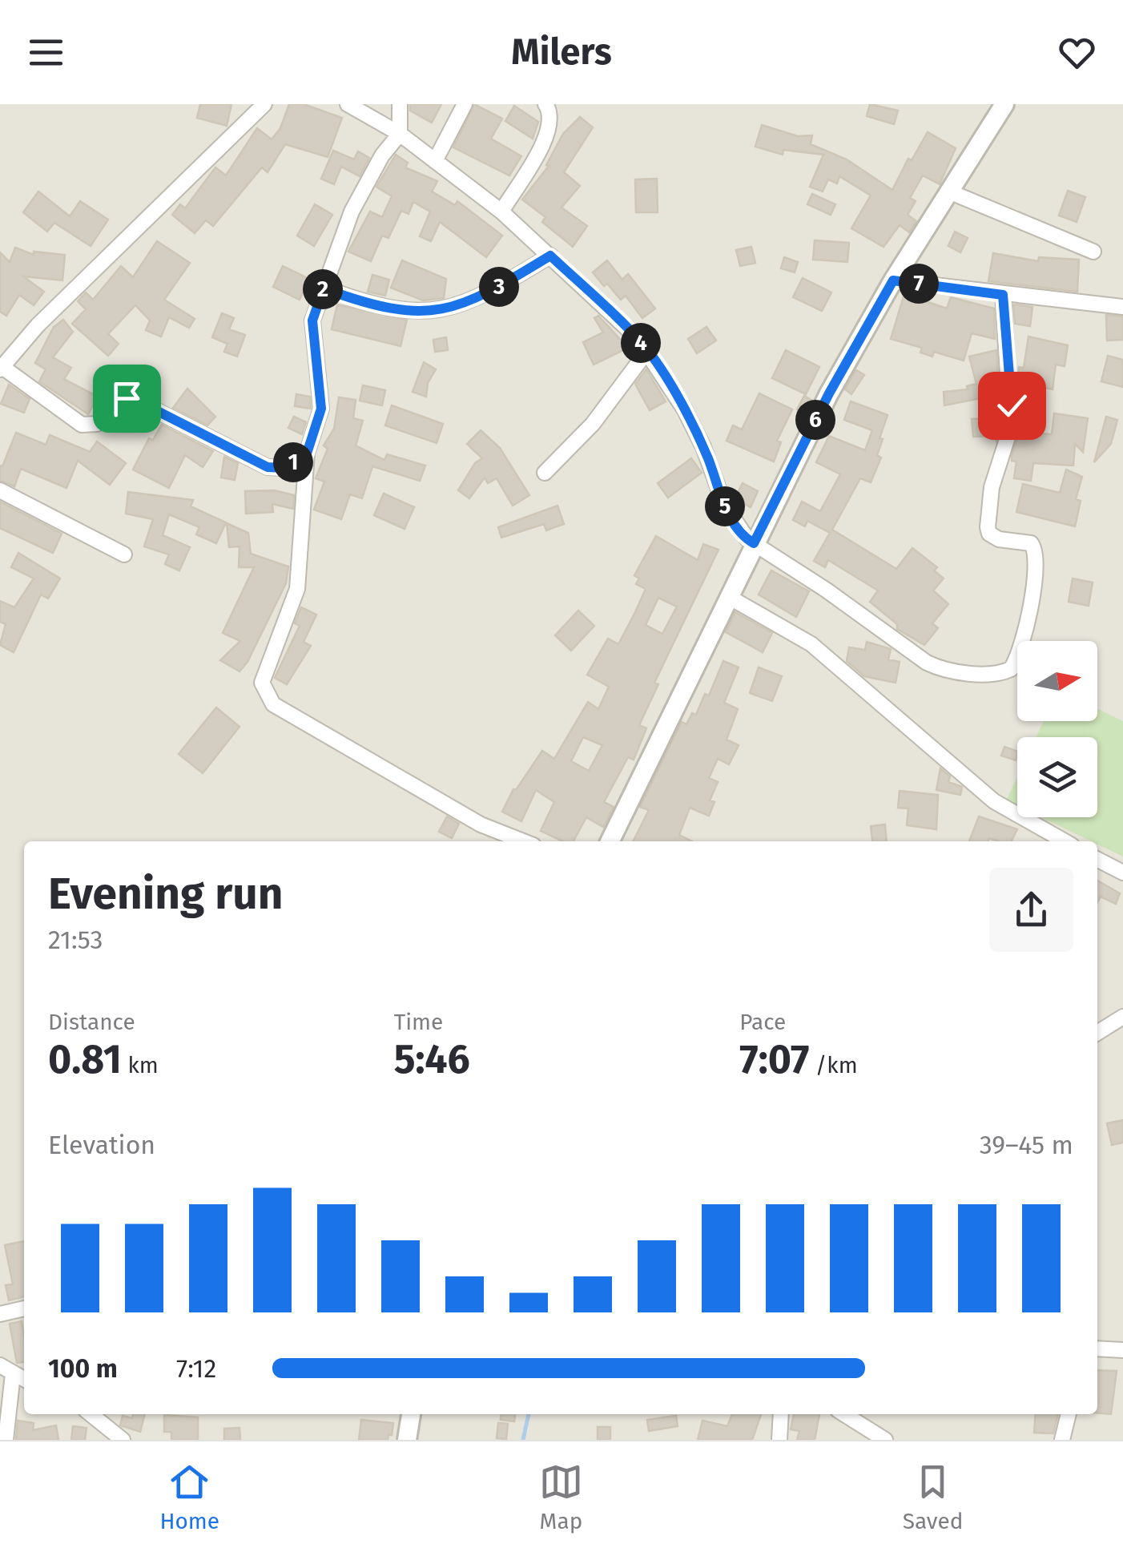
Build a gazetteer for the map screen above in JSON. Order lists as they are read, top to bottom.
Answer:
{
  "north": "right",
  "page": {
    "header": "Milers",
    "pins": [
      "7",
      "3",
      "2",
      "4",
      "6",
      "1",
      "5"
    ],
    "heading": ["Evening run", "21:53"],
    "stats": [
      ["Distance", "0.81 km"],
      ["Time", "5:46"],
      ["Pace", "7:07 /km"]
    ],
    "chart": ["Elevation", "39–45 m"],
    "list": [
      {
        "name": "100 m",
        "note": "7:12"
      }
    ],
    "tabs": ["Home", "Map", "Saved"]
  }
}
